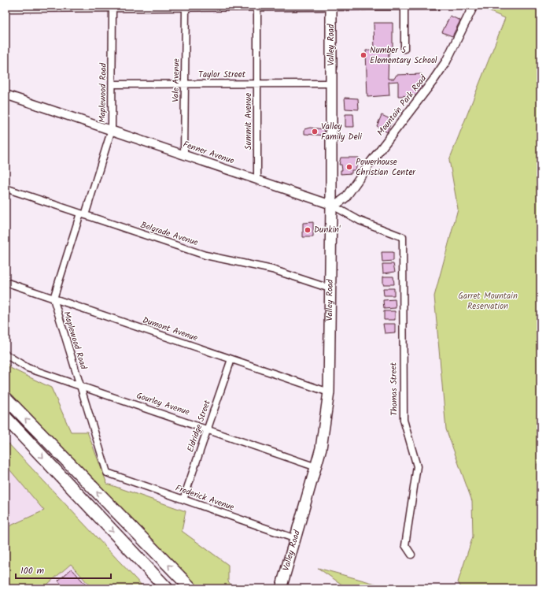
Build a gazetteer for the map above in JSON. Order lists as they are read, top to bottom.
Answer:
{
  "streets": {
    "main road": ["Valley Road"],
    "street": [
      "Taylor Street",
      "Vale Avenue",
      "Maplewood Road",
      "Mountain Park Road",
      "Summit Avenue",
      "Fenner Avenue",
      "Belgrade Avenue",
      "Dumont Avenue",
      "Thomas Street",
      "Gourley Avenue",
      "Eldridge Street",
      "Frederick Avenue"
    ]
  },
  "crossings": [
    ["Valley Road", "Taylor Street"],
    ["Valley Road", "Mountain Park Road"],
    ["Valley Road", "Fenner Avenue"],
    ["Valley Road", "Belgrade Avenue"],
    ["Valley Road", "Dumont Avenue"],
    ["Valley Road", "Gourley Avenue"],
    ["Valley Road", "Frederick Avenue"],
    ["Taylor Street", "Vale Avenue"],
    ["Taylor Street", "Maplewood Road"],
    ["Taylor Street", "Summit Avenue"],
    ["Vale Avenue", "Fenner Avenue"],
    ["Maplewood Road", "Fenner Avenue"],
    ["Maplewood Road", "Belgrade Avenue"],
    ["Maplewood Road", "Dumont Avenue"],
    ["Maplewood Road", "Gourley Avenue"],
    ["Maplewood Road", "Frederick Avenue"],
    ["Mountain Park Road", "Fenner Avenue"],
    ["Summit Avenue", "Fenner Avenue"],
    ["Fenner Avenue", "Thomas Street"],
    ["Dumont Avenue", "Eldridge Street"],
    ["Gourley Avenue", "Eldridge Street"],
    ["Eldridge Street", "Frederick Avenue"]
  ],
  "parks": ["Garret Mountain Reservation"],
  "places": [
    "Number 5 Elementary School",
    "Valley Family Deli",
    "Powerhouse Christian Center",
    "Dunkin'"
  ],
  "scale_bar": "100 m"
}
